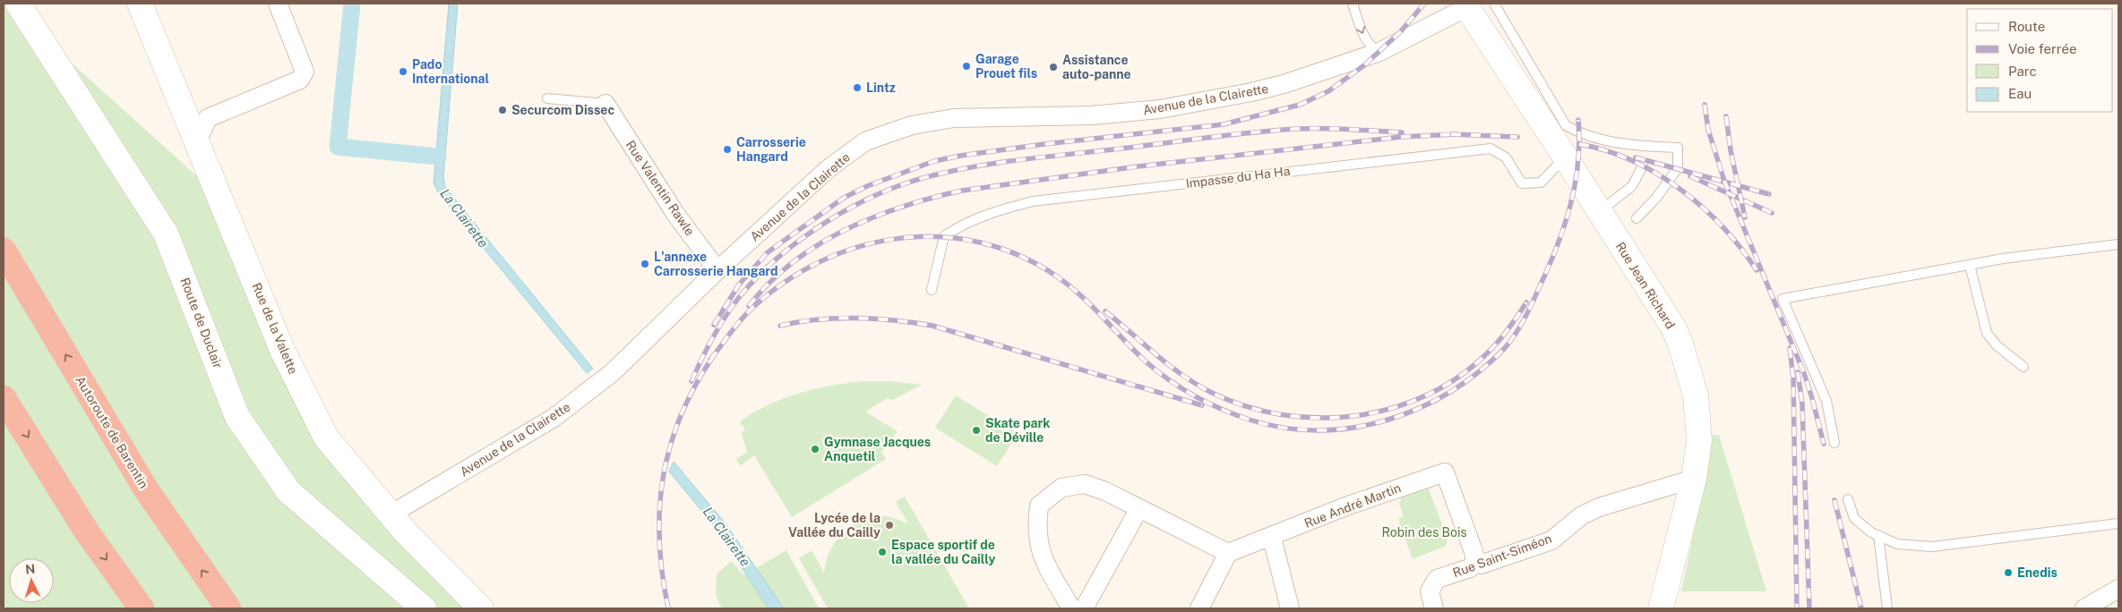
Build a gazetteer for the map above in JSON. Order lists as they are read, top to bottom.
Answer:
{
  "streets": {
    "highway": ["Autoroute de Barentin"],
    "street": [
      "Avenue de la Clairette",
      "Rue Valentin Rawle",
      "Rue Jean Richard",
      "Route de Duclair",
      "Rue de la Valette",
      "Rue André Martin",
      "Rue Saint-Siméon"
    ],
    "lane": ["Impasse du Ha Ha"]
  },
  "crossings": [
    ["Avenue de la Clairette", "Rue Valentin Rawle"],
    ["Avenue de la Clairette", "Rue Jean Richard"],
    ["Avenue de la Clairette", "Rue de la Valette"],
    ["Impasse du Ha Ha", "Rue Jean Richard"],
    ["Rue Jean Richard", "Rue Saint-Siméon"],
    ["Rue André Martin", "Rue Saint-Siméon"]
  ],
  "water": ["La Clairette"],
  "parks": ["Robin des Bois"],
  "places": [
    "Garage Prouet fils",
    "Assistance auto-panne",
    "Pado International",
    "Lintz",
    "Securcom Dissec",
    "Carrosserie Hangard",
    "L'annexe Carrosserie Hangard",
    "Skate park de Déville",
    "Gymnase Jacques Anquetil",
    "Lycée de la Vallée du Cailly",
    "Espace sportif de la vallée du Cailly",
    "Enedis"
  ],
  "legend": [
    "Route",
    "Voie ferrée",
    "Parc",
    "Eau"
  ],
  "north": "top"
}
